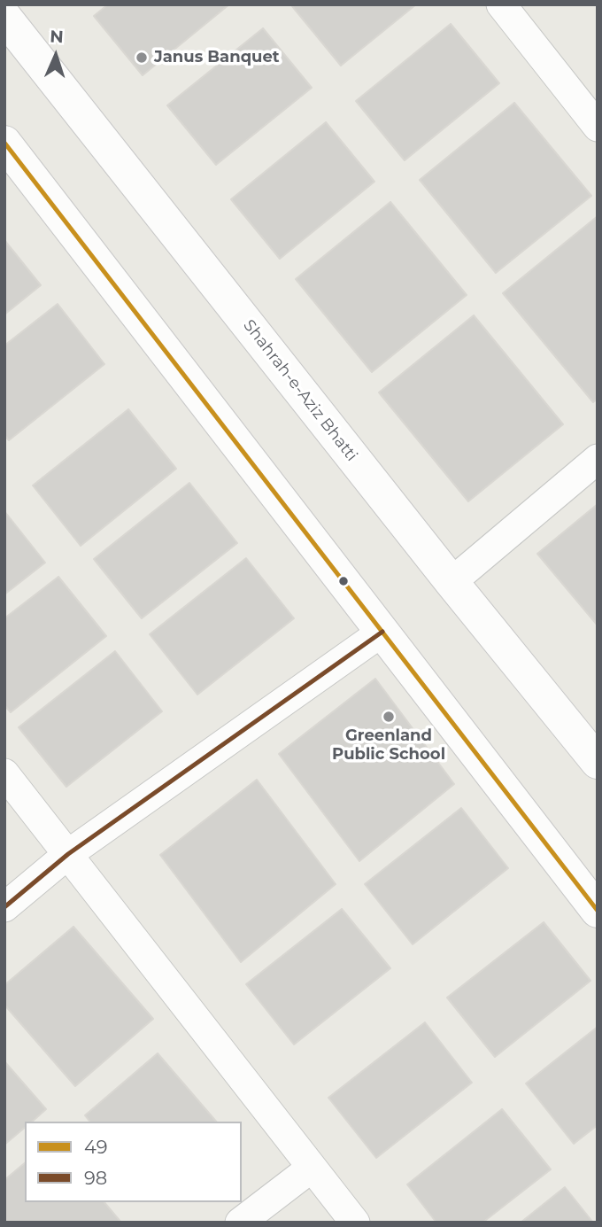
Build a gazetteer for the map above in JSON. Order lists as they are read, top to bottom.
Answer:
{
  "streets": {
    "main road": ["Shahrah-e-Aziz Bhatti"]
  },
  "places": ["Janus Banquet", "Greenland Public School"],
  "lines": ["transit line 49", "transit line 98"],
  "legend": ["49", "98"],
  "north": "top"
}
